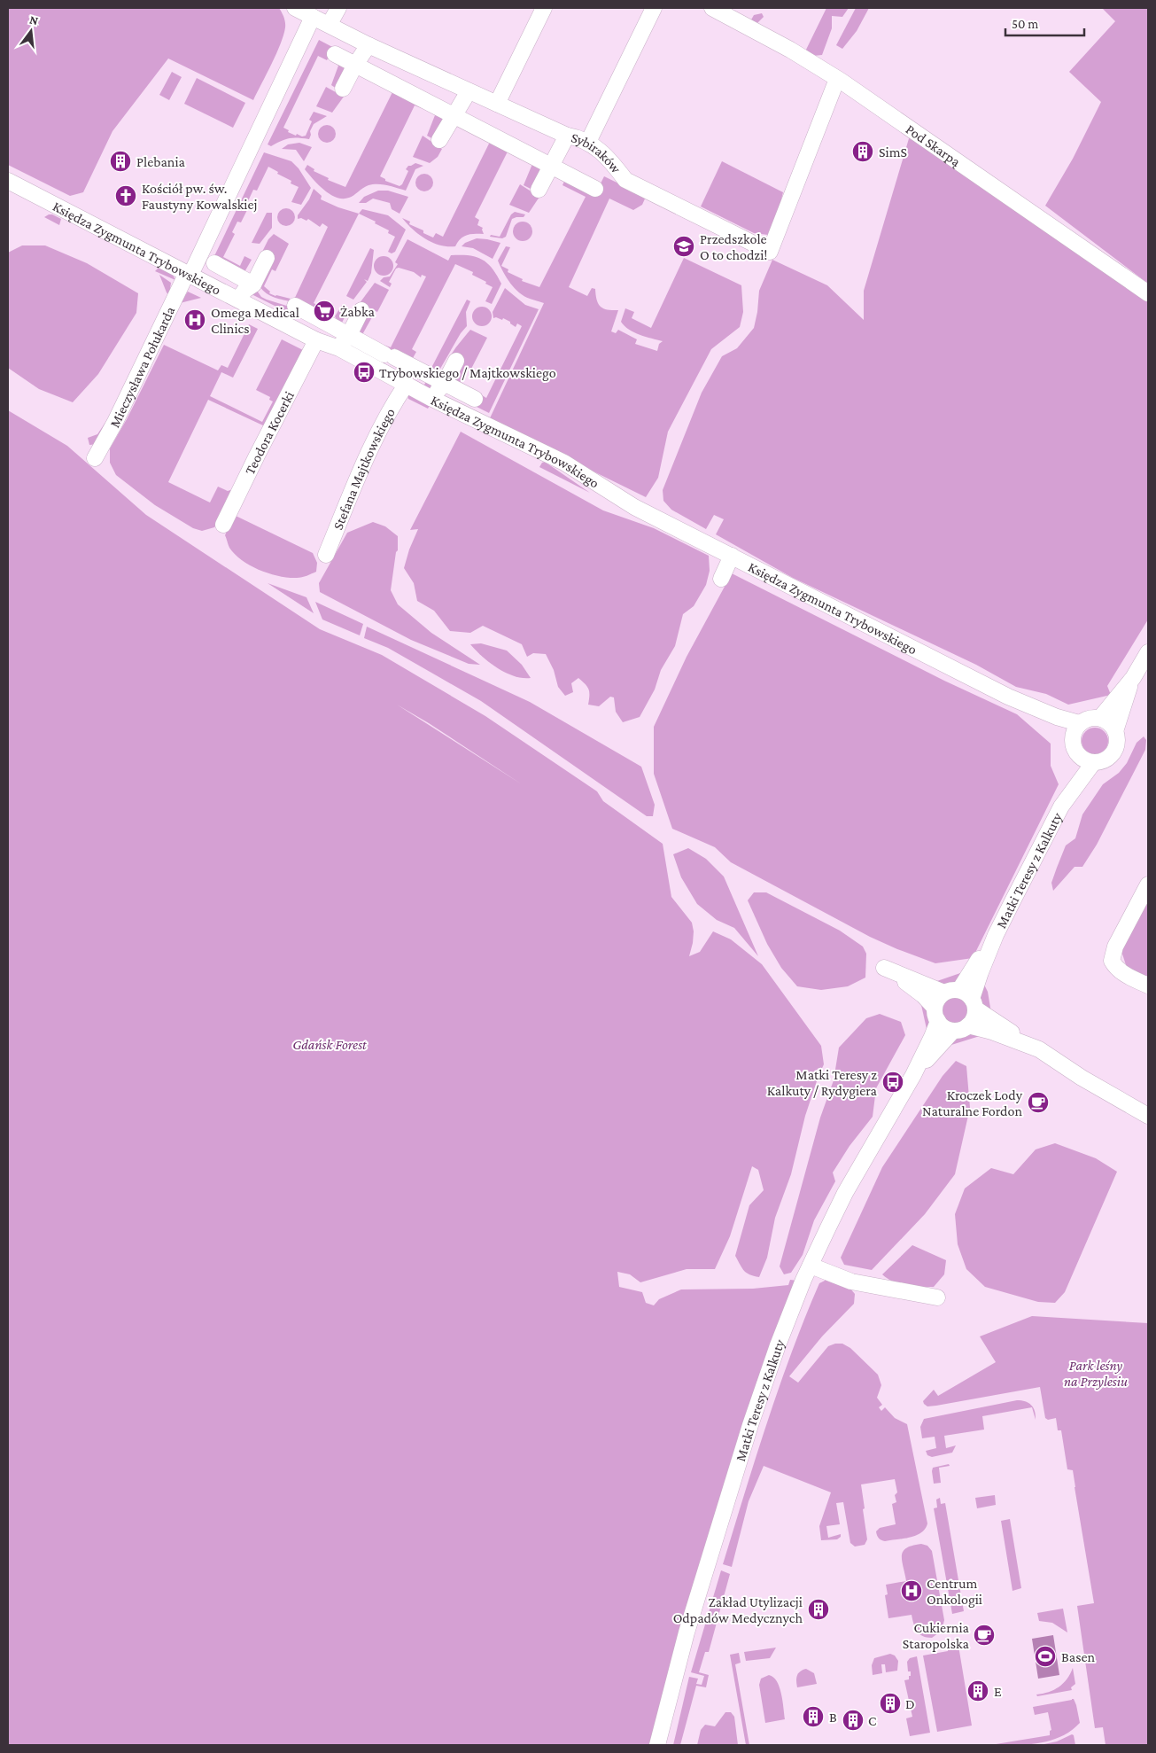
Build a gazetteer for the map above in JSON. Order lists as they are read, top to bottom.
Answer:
{
  "streets": {
    "street": [
      "Pod Skarpą",
      "Sybiraków",
      "Księdza Zygmunta Trybowskiego",
      "Mieczysława Połukarda",
      "Teodora Kocerki",
      "Stefana Majtkowskiego",
      "Matki Teresy z Kalkuty"
    ]
  },
  "crossings": [
    ["Pod Skarpą", "Sybiraków"],
    ["Sybiraków", "Mieczysława Połukarda"],
    ["Księdza Zygmunta Trybowskiego", "Mieczysława Połukarda"],
    ["Księdza Zygmunta Trybowskiego", "Teodora Kocerki"],
    ["Księdza Zygmunta Trybowskiego", "Stefana Majtkowskiego"],
    ["Księdza Zygmunta Trybowskiego", "Matki Teresy z Kalkuty"]
  ],
  "parks": ["Gdańsk Forest", "Park leśny na Przylesiu"],
  "places": {
    "building": [
      "SimS",
      "Plebania",
      "Zakład Utylizacji Odpadów Medycznych",
      "E",
      "D",
      "B",
      "C"
    ],
    "church": ["Kościół pw. św. Faustyny Kowalskiej"],
    "school or university": ["Przedszkole O to chodzi!"],
    "supermarket": ["Żabka"],
    "hospital": ["Omega Medical Clinics", "Centrum Onkologii"],
    "bus stop": ["Trybowskiego / Majtkowskiego", "Matki Teresy z Kalkuty / Rydygiera"],
    "cafe": ["Kroczek Lody Naturalne Fordon", "Cukiernia Staropolska"],
    "sports": ["Basen"]
  },
  "scale_bar": "50 m",
  "north": "top"
}
